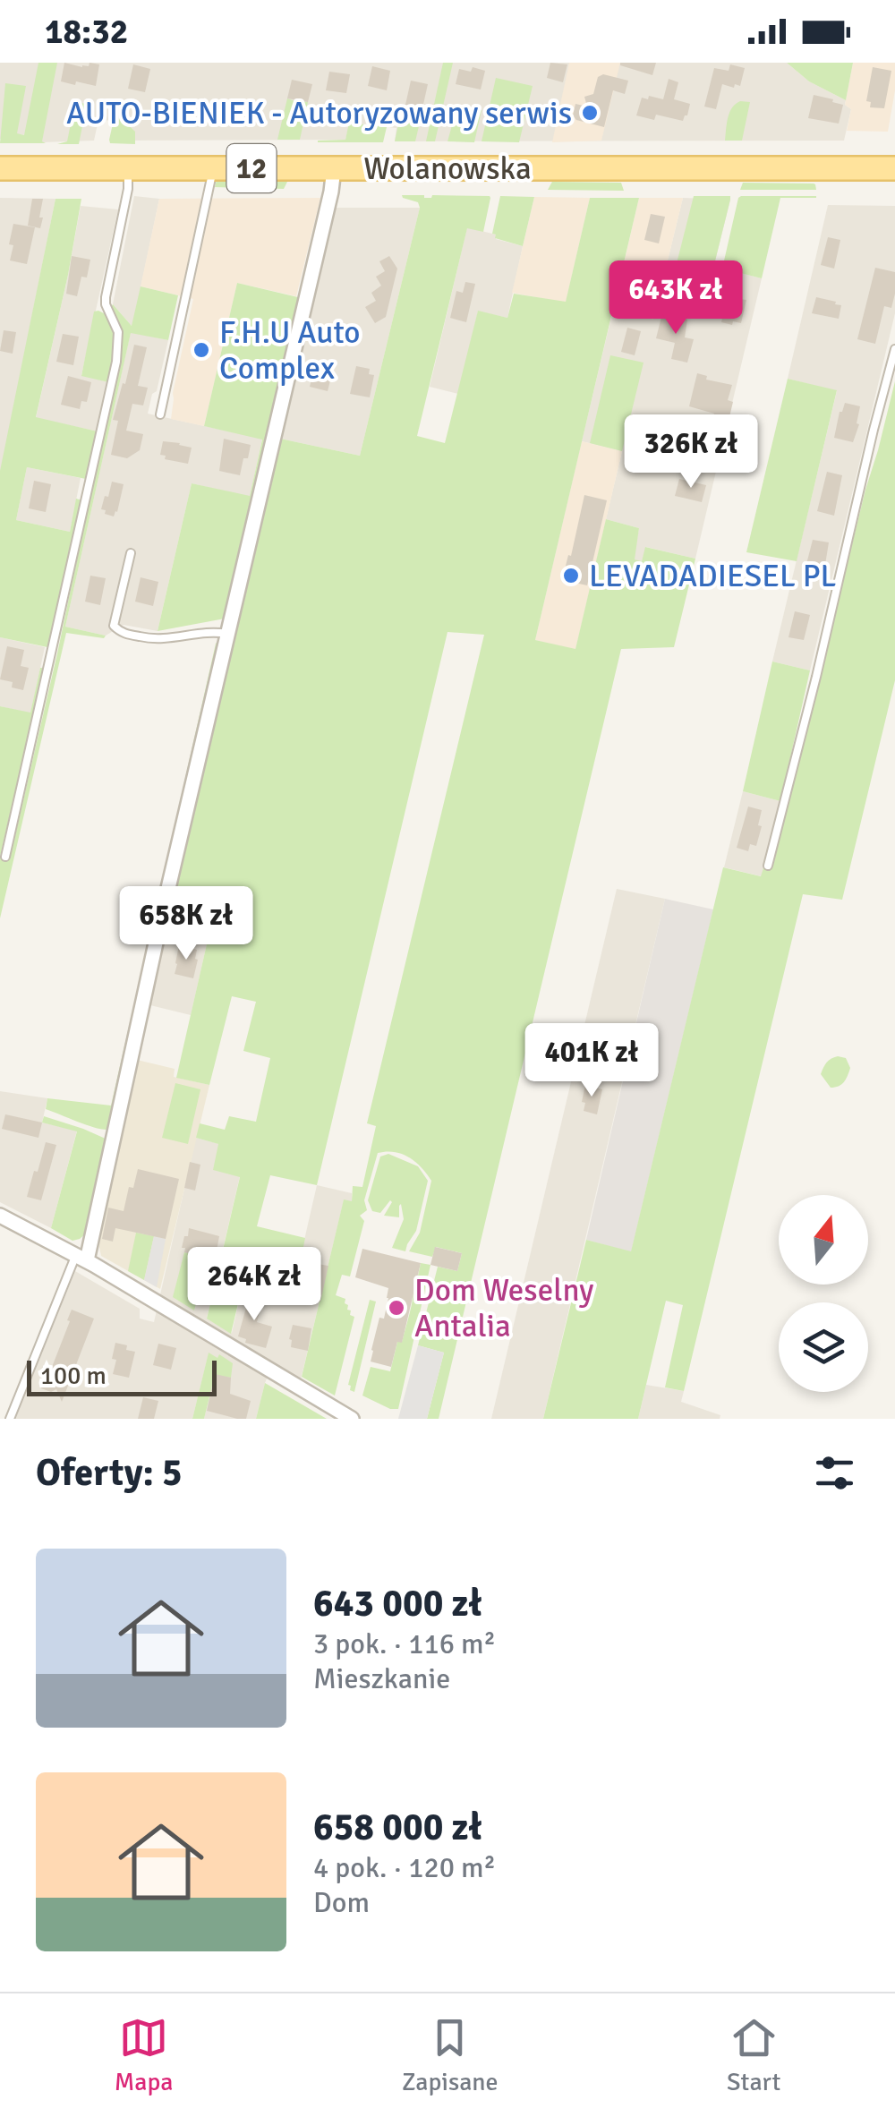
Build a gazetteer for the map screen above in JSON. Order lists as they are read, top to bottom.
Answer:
{
  "streets": {
    "main road": ["12", "Wolanowska"]
  },
  "places": [
    "AUTO-BIENIEK - Autoryzowany serwis",
    "F.H.U Auto Complex",
    "LEVADADIESEL PL",
    "Dom Weselny Antalia"
  ],
  "scale_bar": "100 m",
  "north": "top",
  "page": {
    "status": "18:32",
    "price": [
      "643K zł",
      "326K zł",
      "658K zł",
      "401K zł",
      "264K zł"
    ],
    "scale": "100 m",
    "heading": "Oferty: 5",
    "list": [
      {
        "name": "643 000 zł",
        "note": "3 pok. · 116 m² · Mieszkanie"
      },
      {
        "name": "658 000 zł",
        "note": "4 pok. · 120 m² · Dom"
      }
    ],
    "tabs": ["Mapa", "Zapisane", "Start"]
  }
}
